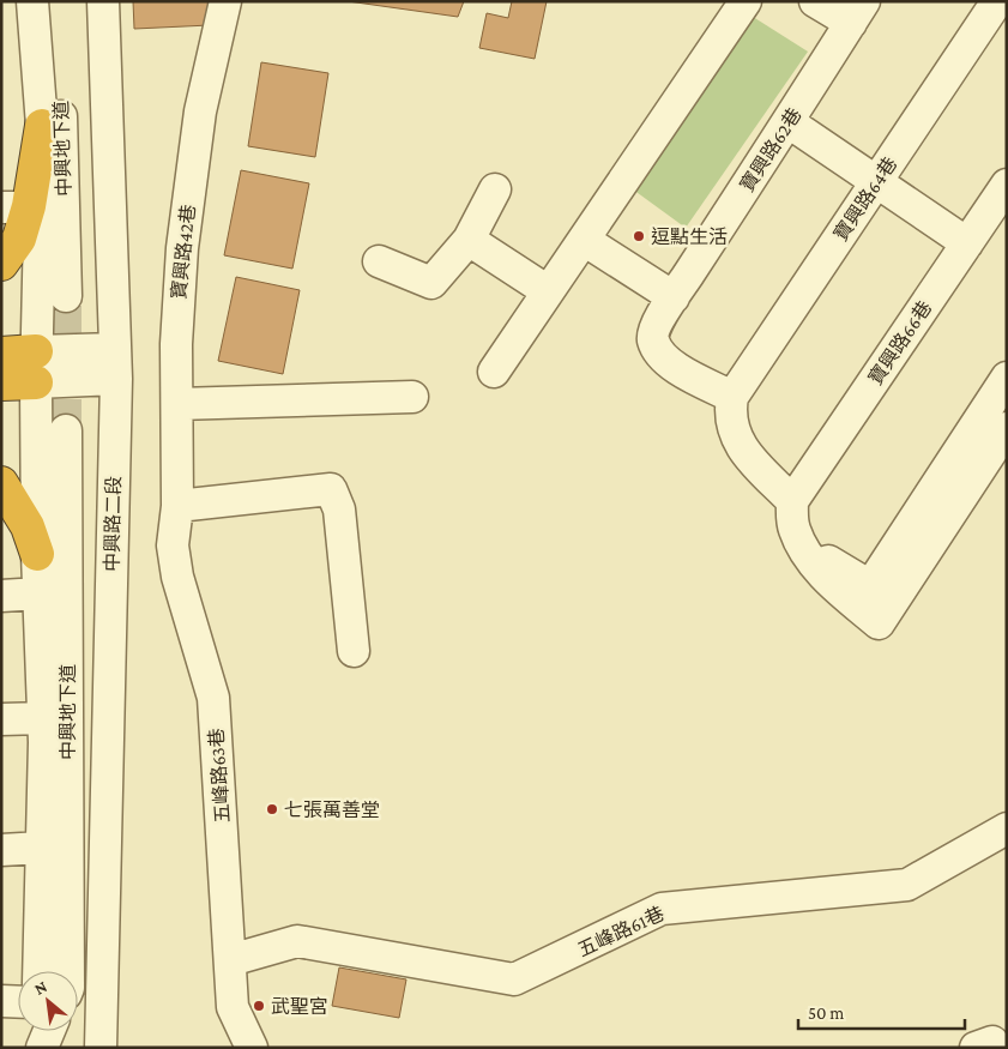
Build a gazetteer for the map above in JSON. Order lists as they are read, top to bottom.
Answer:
{
  "streets": {
    "street": [
      "中興地下道",
      "寶興路62巷",
      "寶興路64巷",
      "寶興路42巷",
      "寶興路66巷",
      "中興路二段",
      "五峰路63巷",
      "五峰路61巷"
    ]
  },
  "crossings": [
    ["寶興路62巷", "寶興路64巷"],
    ["寶興路42巷", "五峰路63巷"],
    ["五峰路63巷", "五峰路61巷"]
  ],
  "places": ["逗點生活", "七張萬善堂", "武聖宮"],
  "scale_bar": "50 m",
  "north": "top left"
}
